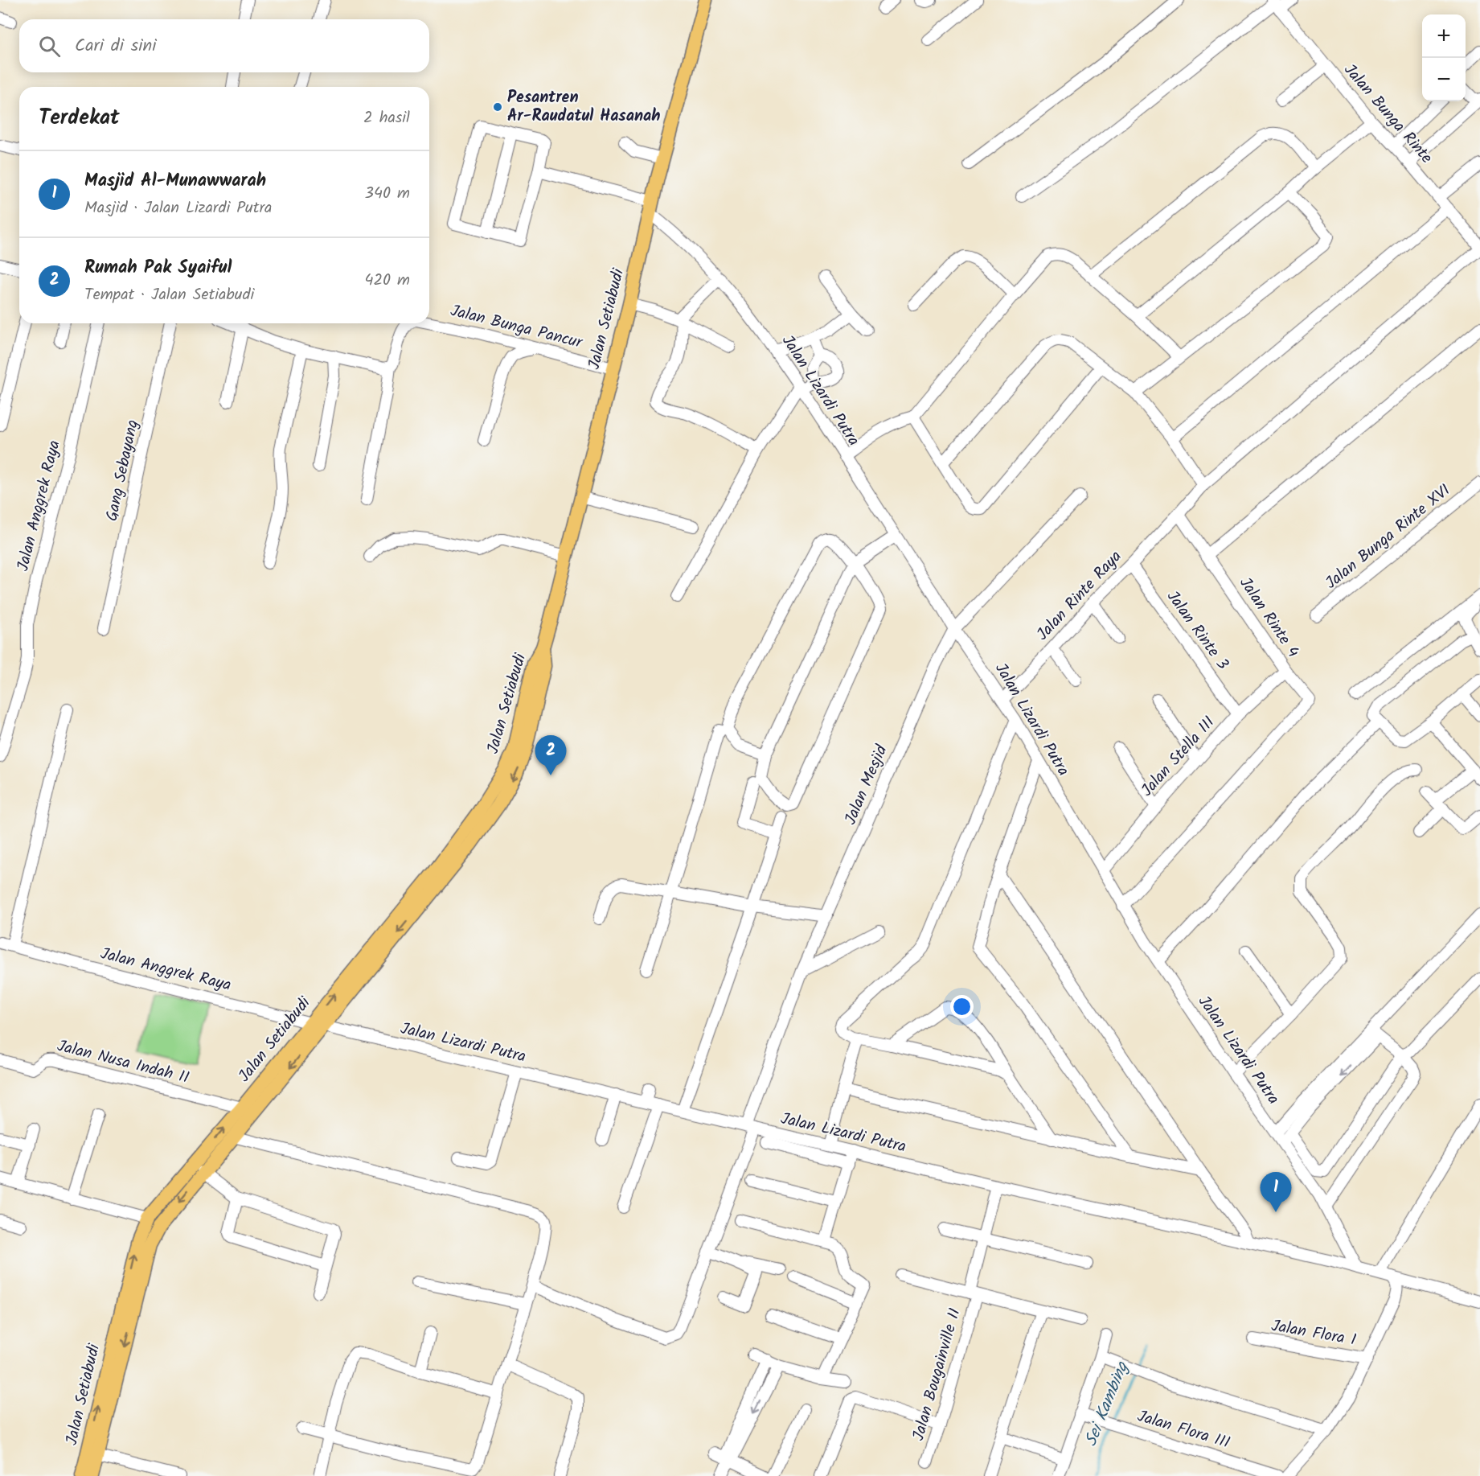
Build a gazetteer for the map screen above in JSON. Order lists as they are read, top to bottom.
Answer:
{
  "streets": {
    "main road": ["Jalan Setiabudi"],
    "street": [
      "Jalan Bunga Rinte",
      "Jalan Bunga Pancur",
      "Jalan Lizardi Putra",
      "Gang Sebayang",
      "Jalan Anggrek Raya",
      "Jalan Bunga Rinte XVI",
      "Jalan Rinte Raya",
      "Jalan Rinte 4",
      "Jalan Rinte 3",
      "Jalan Stella III",
      "Jalan Mesjid",
      "Jalan Nusa Indah II",
      "Jalan Flora I",
      "Jalan Bougainville II",
      "Jalan Flora III"
    ]
  },
  "crossings": [
    ["Jalan Bunga Rinte", "Jalan Rinte Raya"],
    ["Jalan Setiabudi", "Jalan Bunga Pancur"],
    ["Jalan Setiabudi", "Jalan Lizardi Putra"],
    ["Jalan Setiabudi", "Jalan Anggrek Raya"],
    ["Jalan Setiabudi", "Jalan Nusa Indah II"],
    ["Jalan Lizardi Putra", "Jalan Anggrek Raya"],
    ["Jalan Lizardi Putra", "Jalan Rinte Raya"],
    ["Jalan Lizardi Putra", "Jalan Rinte 4"],
    ["Jalan Lizardi Putra", "Jalan Stella III"],
    ["Jalan Lizardi Putra", "Jalan Mesjid"],
    ["Jalan Lizardi Putra", "Jalan Bougainville II"],
    ["Jalan Rinte Raya", "Jalan Rinte 4"],
    ["Jalan Rinte Raya", "Jalan Rinte 3"],
    ["Jalan Rinte 4", "Jalan Stella III"],
    ["Jalan Rinte 3", "Jalan Stella III"]
  ],
  "water": ["Sei Kambing"],
  "places": ["Pesantren Ar-Raudatul Hasanah"],
  "page": {
    "map_buttons": ["+", "−"],
    "search": "Cari di sini",
    "heading": ["Terdekat", "2 hasil"],
    "list": [
      {
        "mark": "1",
        "name": "Masjid Al-Munawwarah",
        "note": "Masjid · Jalan Lizardi Putra",
        "value": "340 m"
      },
      {
        "mark": "2",
        "name": "Rumah Pak Syaiful",
        "note": "Tempat · Jalan Setiabudi",
        "value": "420 m"
      }
    ],
    "pins": ["2", "1"]
  }
}
